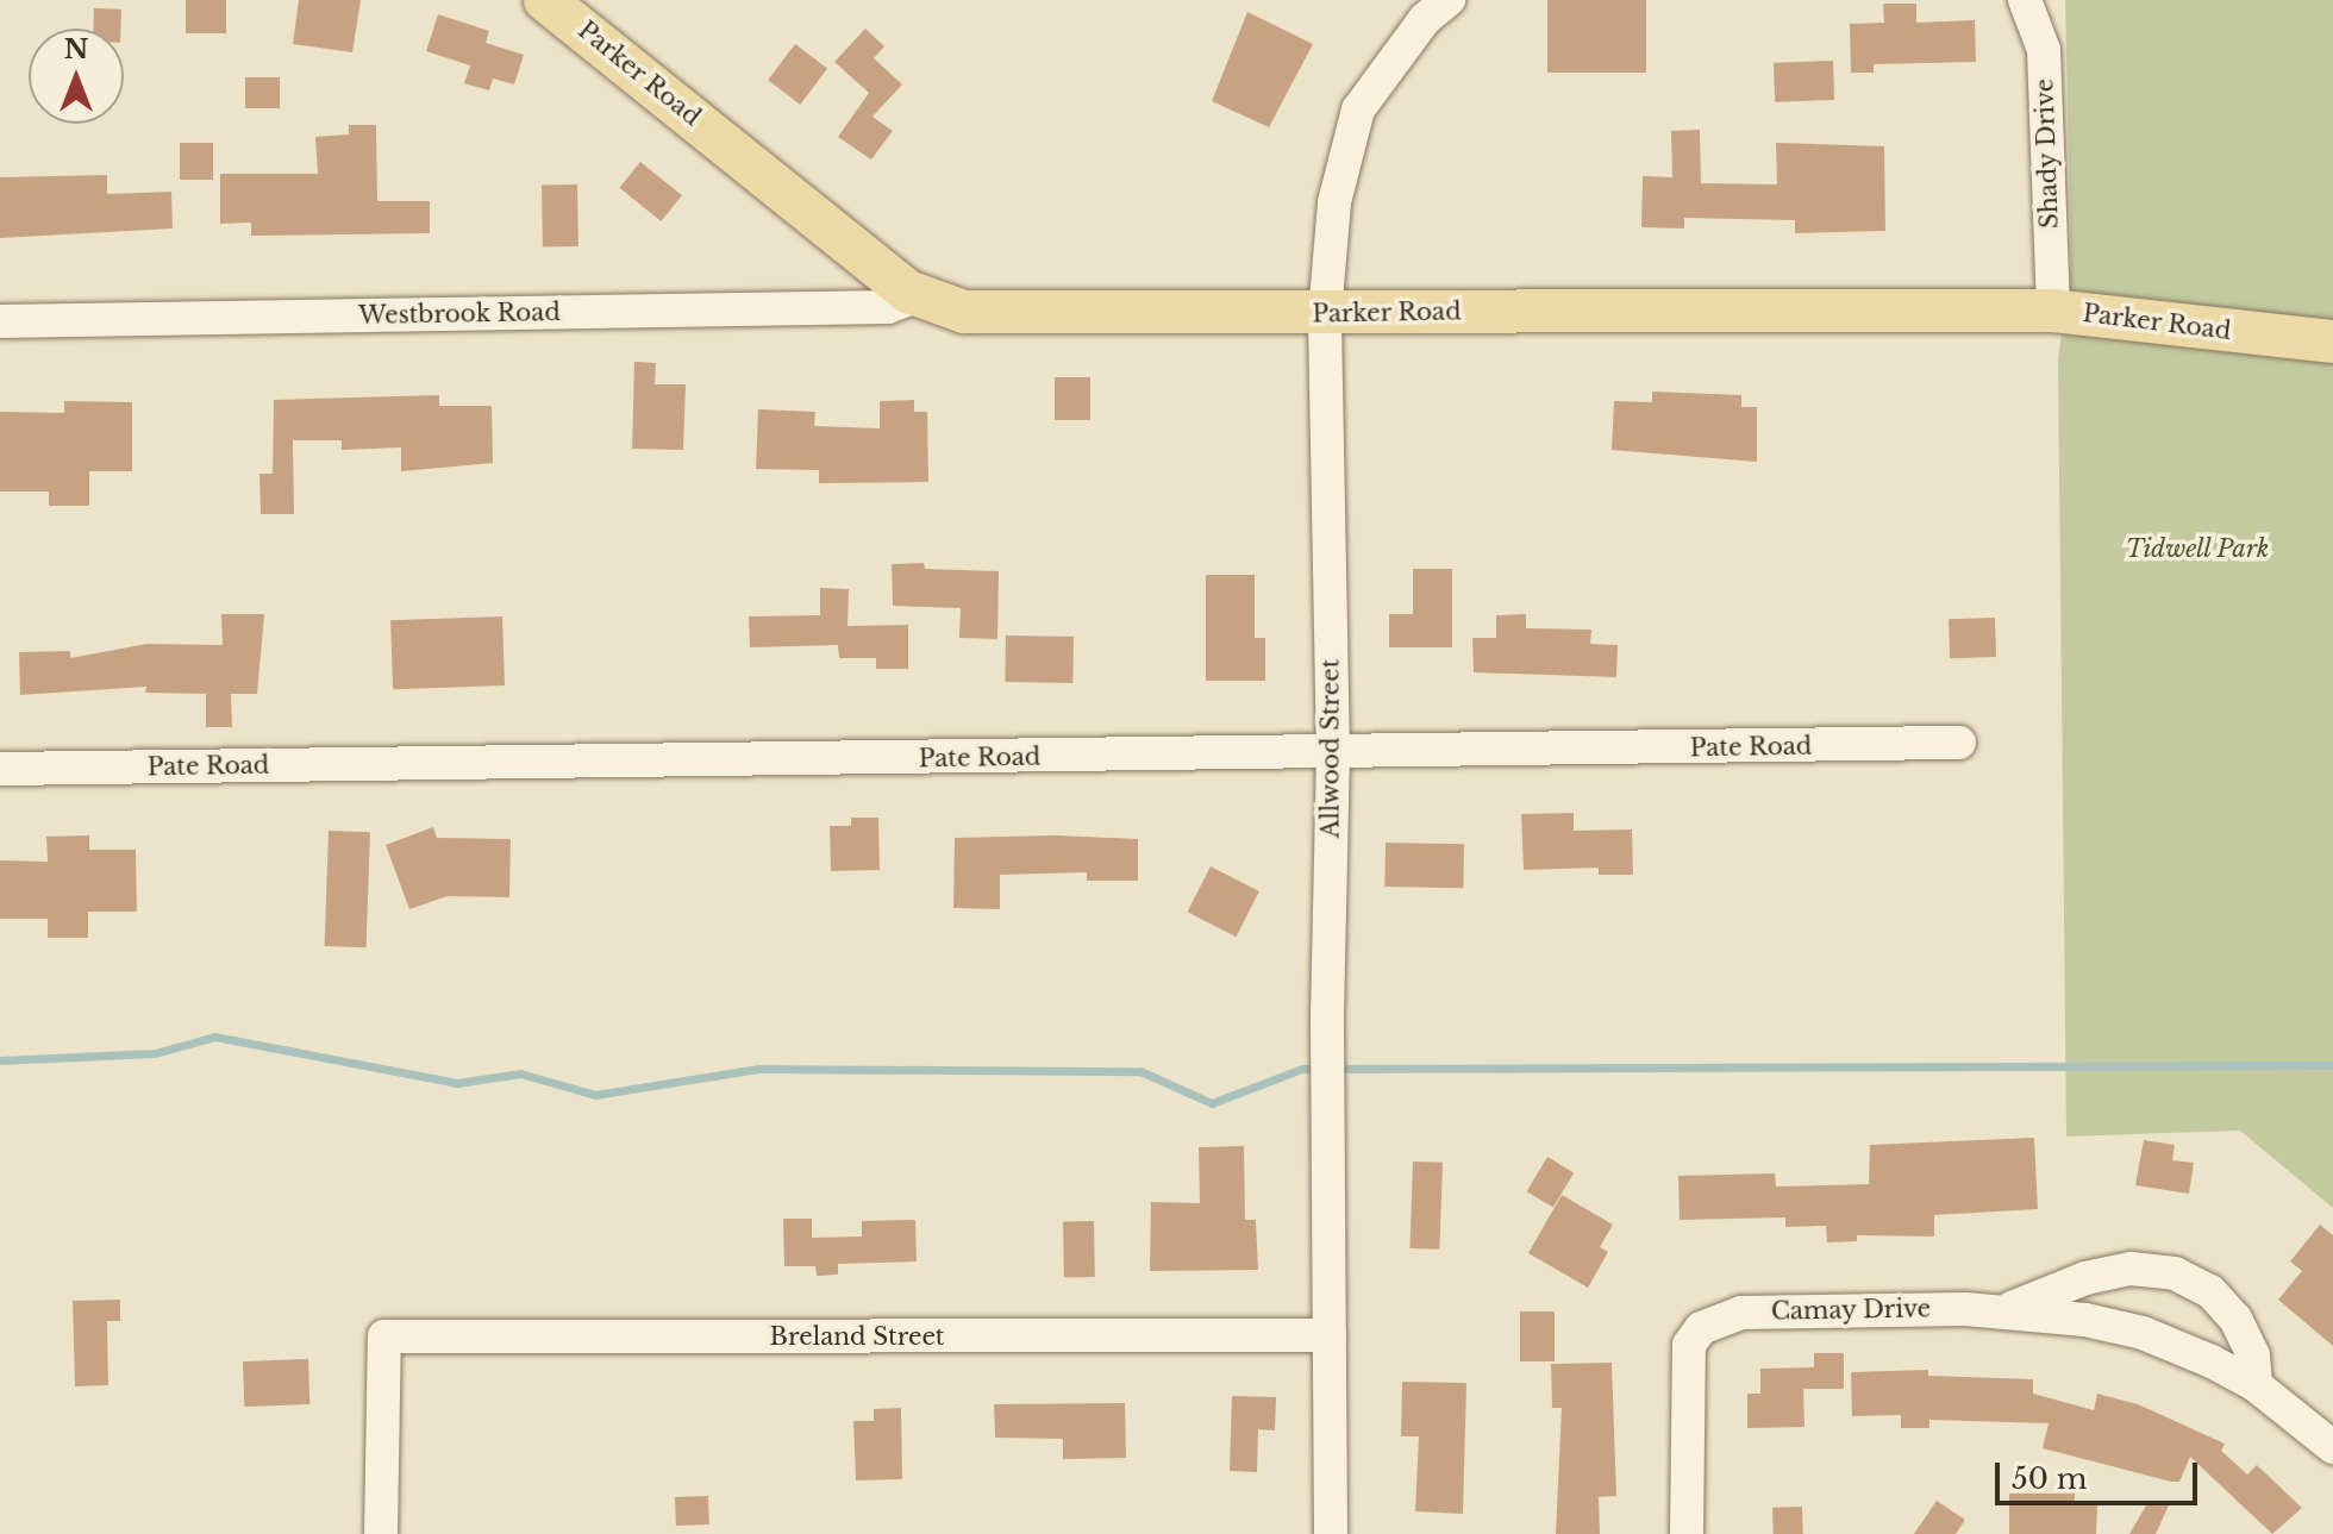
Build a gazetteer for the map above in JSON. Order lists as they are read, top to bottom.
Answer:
{
  "streets": {
    "main road": ["Parker Road"],
    "street": [
      "Shady Drive",
      "Westbrook Road",
      "Pate Road",
      "Allwood Street",
      "Camay Drive",
      "Breland Street"
    ]
  },
  "crossings": [
    ["Parker Road", "Shady Drive"],
    ["Parker Road", "Westbrook Road"],
    ["Parker Road", "Allwood Street"],
    ["Pate Road", "Allwood Street"],
    ["Allwood Street", "Breland Street"]
  ],
  "parks": ["Tidwell Park"],
  "scale_bar": "50 m",
  "north": "top"
}
